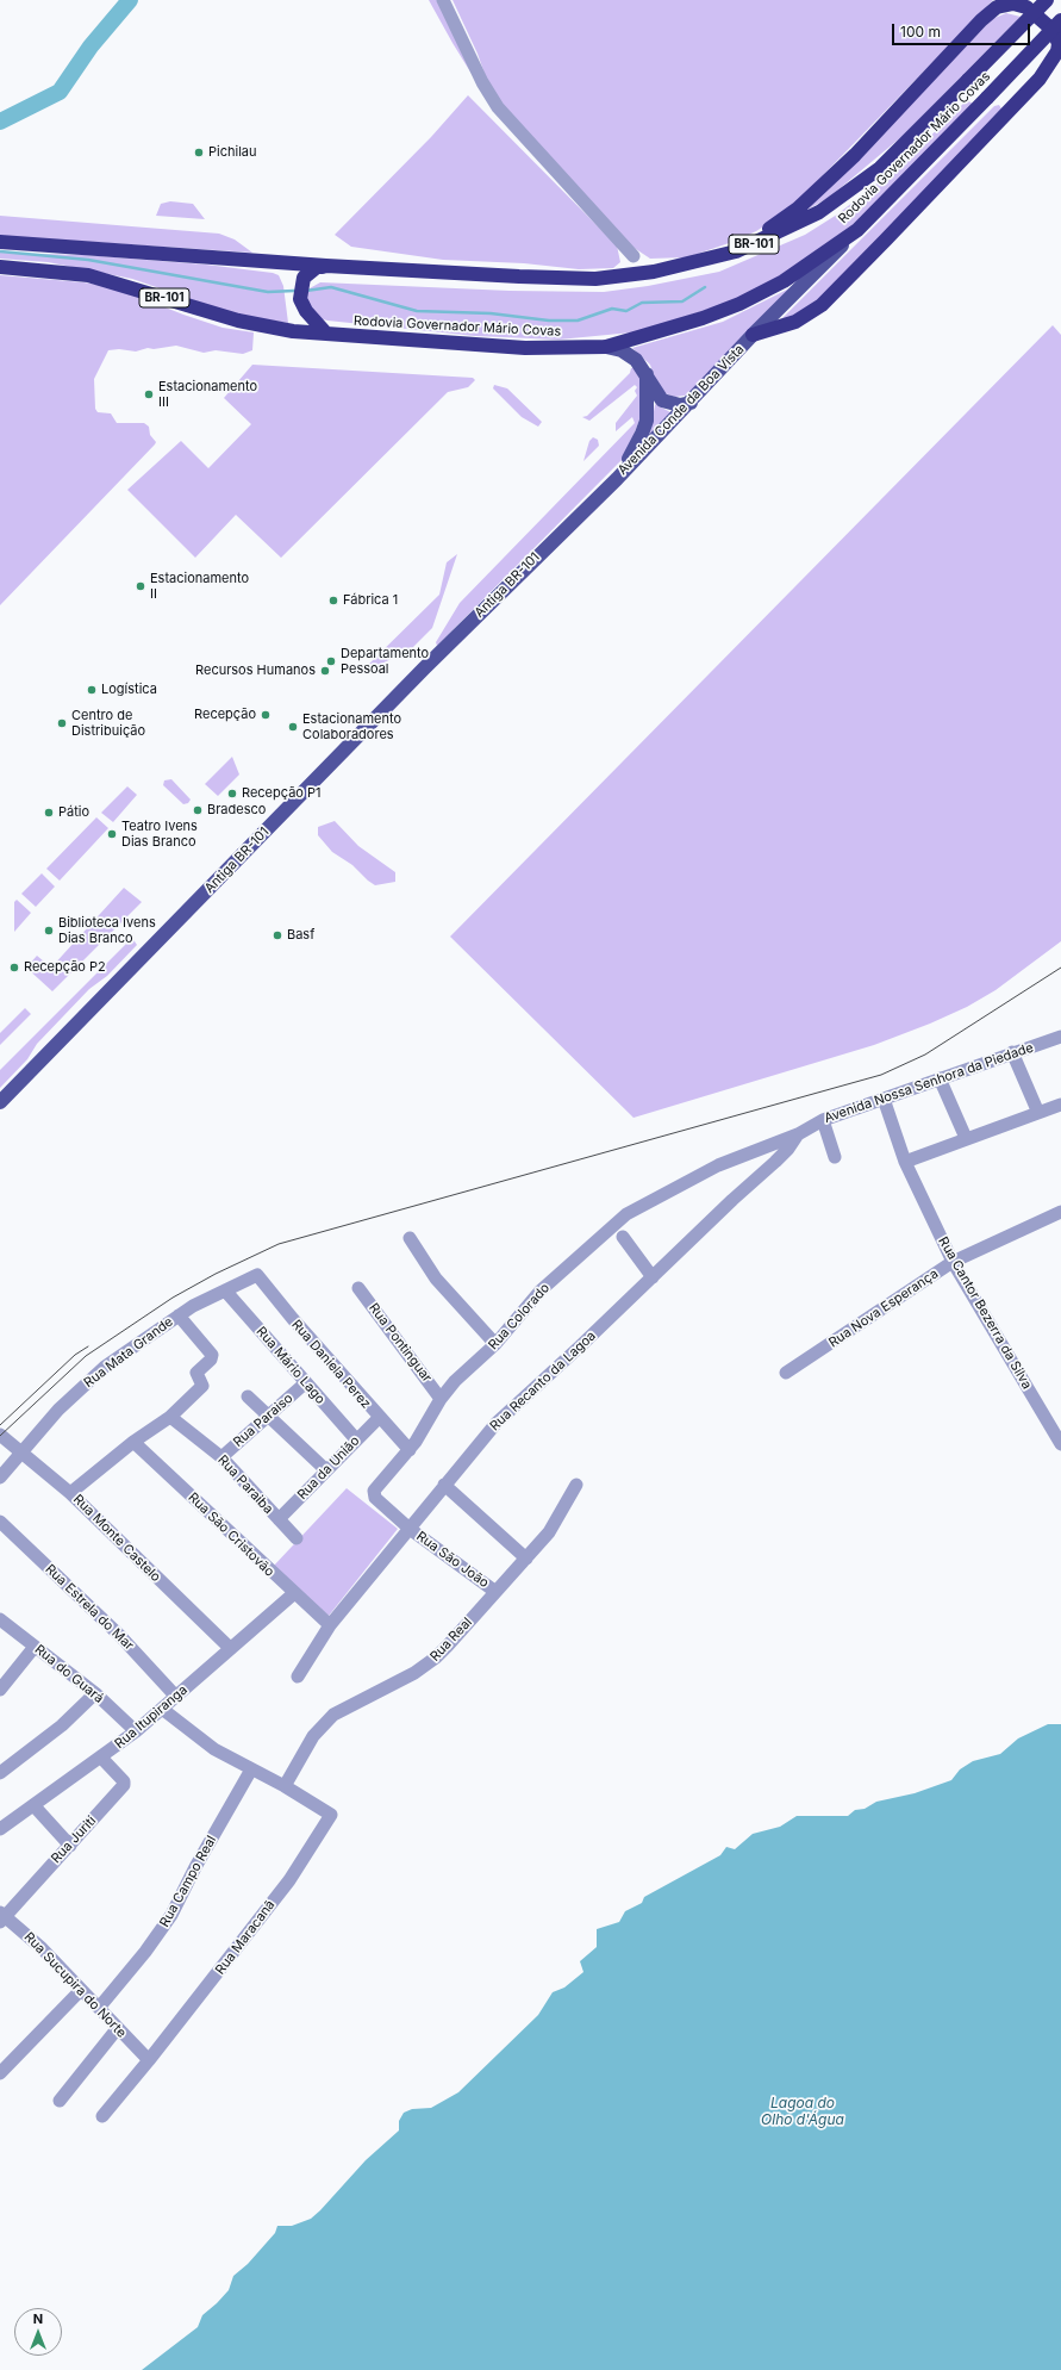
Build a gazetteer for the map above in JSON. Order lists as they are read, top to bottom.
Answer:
{
  "streets": {
    "highway": ["Rodovia Governador Mário Covas", "BR-101"],
    "main road": ["Avenida Conde da Boa Vista", "Antiga BR-101"],
    "street": [
      "Avenida Nossa Senhora da Piedade",
      "Rua Nova Esperança",
      "Rua Cantor Bezerra da Silva",
      "Rua Colorado",
      "Rua Pontinguar",
      "Rua Mata Grande",
      "Rua Daniela Perez",
      "Rua Mário Lago",
      "Rua Recanto da Lagoa",
      "Rua Paraiso",
      "Rua da União",
      "Rua Paraiba",
      "Rua São Cristovão",
      "Rua Monte Castelo",
      "Rua São João",
      "Rua Estrela do Mar",
      "Rua Real",
      "Rua do Guará",
      "Rua Itupiranga",
      "Rua Juriti",
      "Rua Campo Real",
      "Rua Maracanã",
      "Rua Sucupira do Norte"
    ]
  },
  "crossings": [
    ["Rodovia Governador Mário Covas", "BR-101"],
    ["Rodovia Governador Mário Covas", "Avenida Conde da Boa Vista"],
    ["BR-101", "Avenida Conde da Boa Vista"],
    ["Avenida Conde da Boa Vista", "Antiga BR-101"],
    ["Avenida Nossa Senhora da Piedade", "Rua Cantor Bezerra da Silva"],
    ["Avenida Nossa Senhora da Piedade", "Rua Colorado"],
    ["Avenida Nossa Senhora da Piedade", "Rua Recanto da Lagoa"],
    ["Rua Nova Esperança", "Rua Cantor Bezerra da Silva"],
    ["Rua Colorado", "Rua Pontinguar"],
    ["Rua Colorado", "Rua Daniela Perez"],
    ["Rua Colorado", "Rua Recanto da Lagoa"],
    ["Rua Colorado", "Rua São João"],
    ["Rua Mata Grande", "Rua Daniela Perez"],
    ["Rua Mata Grande", "Rua Mário Lago"],
    ["Rua Mata Grande", "Rua Monte Castelo"],
    ["Rua Daniela Perez", "Rua da União"],
    ["Rua Mário Lago", "Rua Paraiso"],
    ["Rua Mário Lago", "Rua da União"],
    ["Rua Recanto da Lagoa", "Rua São Cristovão"],
    ["Rua Recanto da Lagoa", "Rua São João"],
    ["Rua Paraiso", "Rua Paraiba"],
    ["Rua da União", "Rua Paraiba"],
    ["Rua São Cristovão", "Rua Itupiranga"],
    ["Rua Monte Castelo", "Rua Itupiranga"],
    ["Rua São João", "Rua Real"],
    ["Rua Estrela do Mar", "Rua Itupiranga"],
    ["Rua Real", "Rua Maracanã"],
    ["Rua do Guará", "Rua Itupiranga"],
    ["Rua Itupiranga", "Rua Juriti"],
    ["Rua Juriti", "Rua Sucupira do Norte"],
    ["Rua Campo Real", "Rua Sucupira do Norte"],
    ["Rua Maracanã", "Rua Sucupira do Norte"]
  ],
  "water": ["Lagoa do Olho d'Água"],
  "places": [
    "Pichilau",
    "Estacionamento III",
    "Estacionamento II",
    "Fábrica 1",
    "Departamento Pessoal",
    "Recursos Humanos",
    "Logística",
    "Recepção",
    "Centro de Distribuição",
    "Estacionamento Colaboradores",
    "Recepção P1",
    "Bradesco",
    "Pátio",
    "Teatro Ivens Dias Branco",
    "Biblioteca Ivens Dias Branco",
    "Basf",
    "Recepção P2"
  ],
  "scale_bar": "100 m",
  "north": "top"
}
